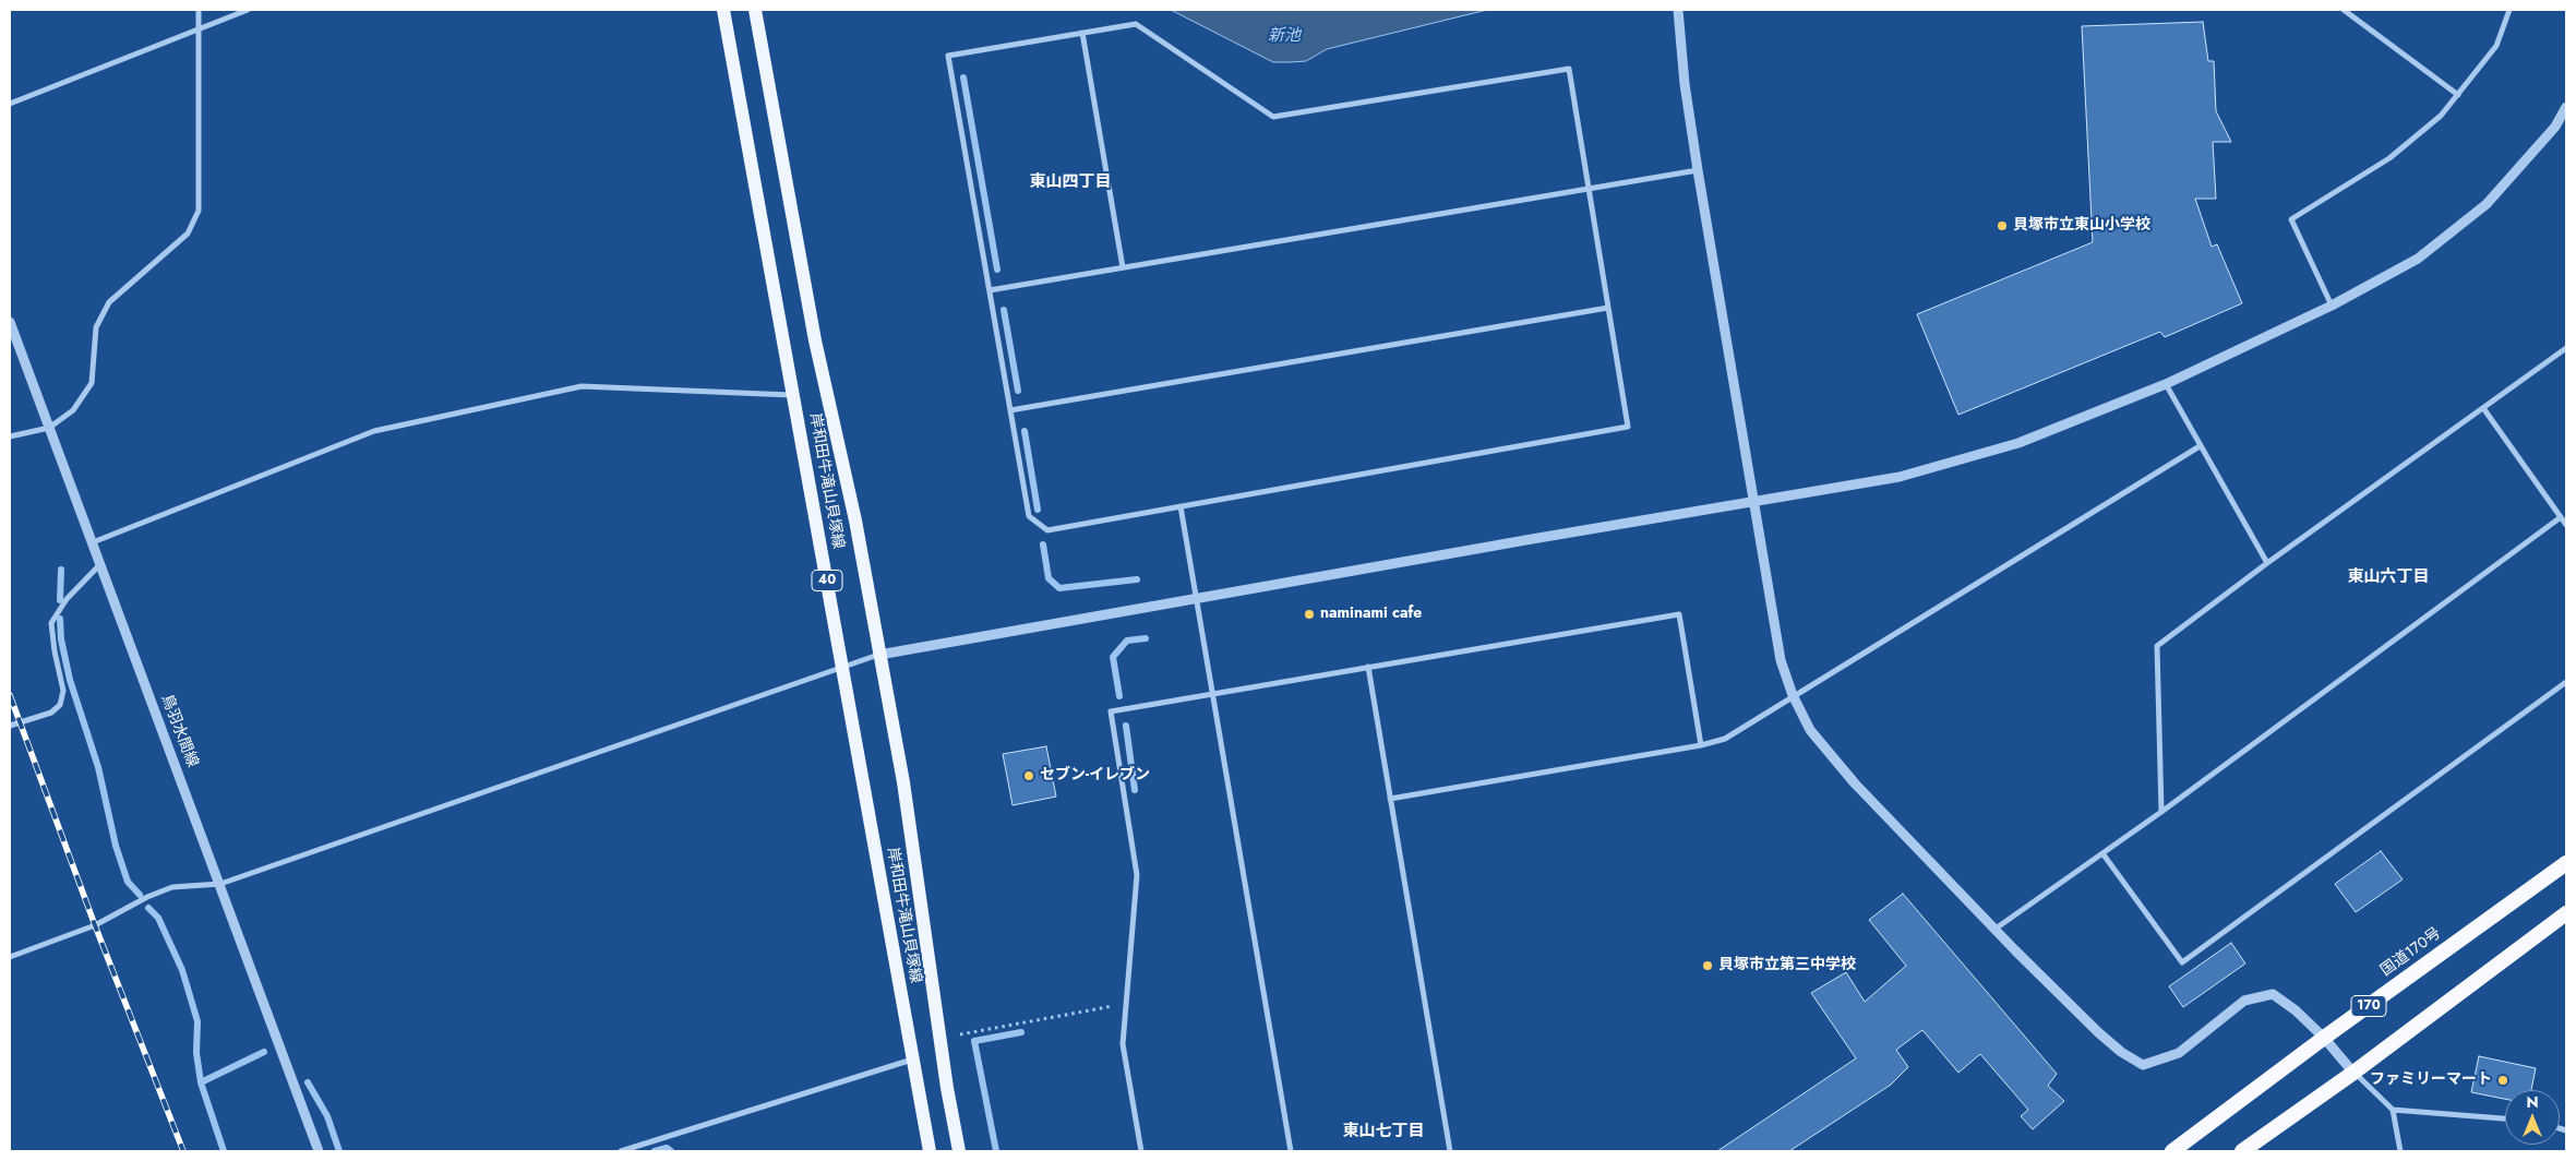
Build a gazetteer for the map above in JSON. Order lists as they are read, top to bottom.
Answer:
{
  "streets": {
    "highway": ["国道170号", "170"],
    "main road": ["岸和田牛滝山貝塚線", "40"],
    "street": ["鳥羽水間線"]
  },
  "districts": ["東山四丁目", "東山六丁目", "東山七丁目"],
  "water": ["新池"],
  "places": [
    "貝塚市立東山小学校",
    "naminami cafe",
    "セブン-イレブン",
    "貝塚市立第三中学校",
    "ファミリーマート"
  ],
  "north": "top"
}
